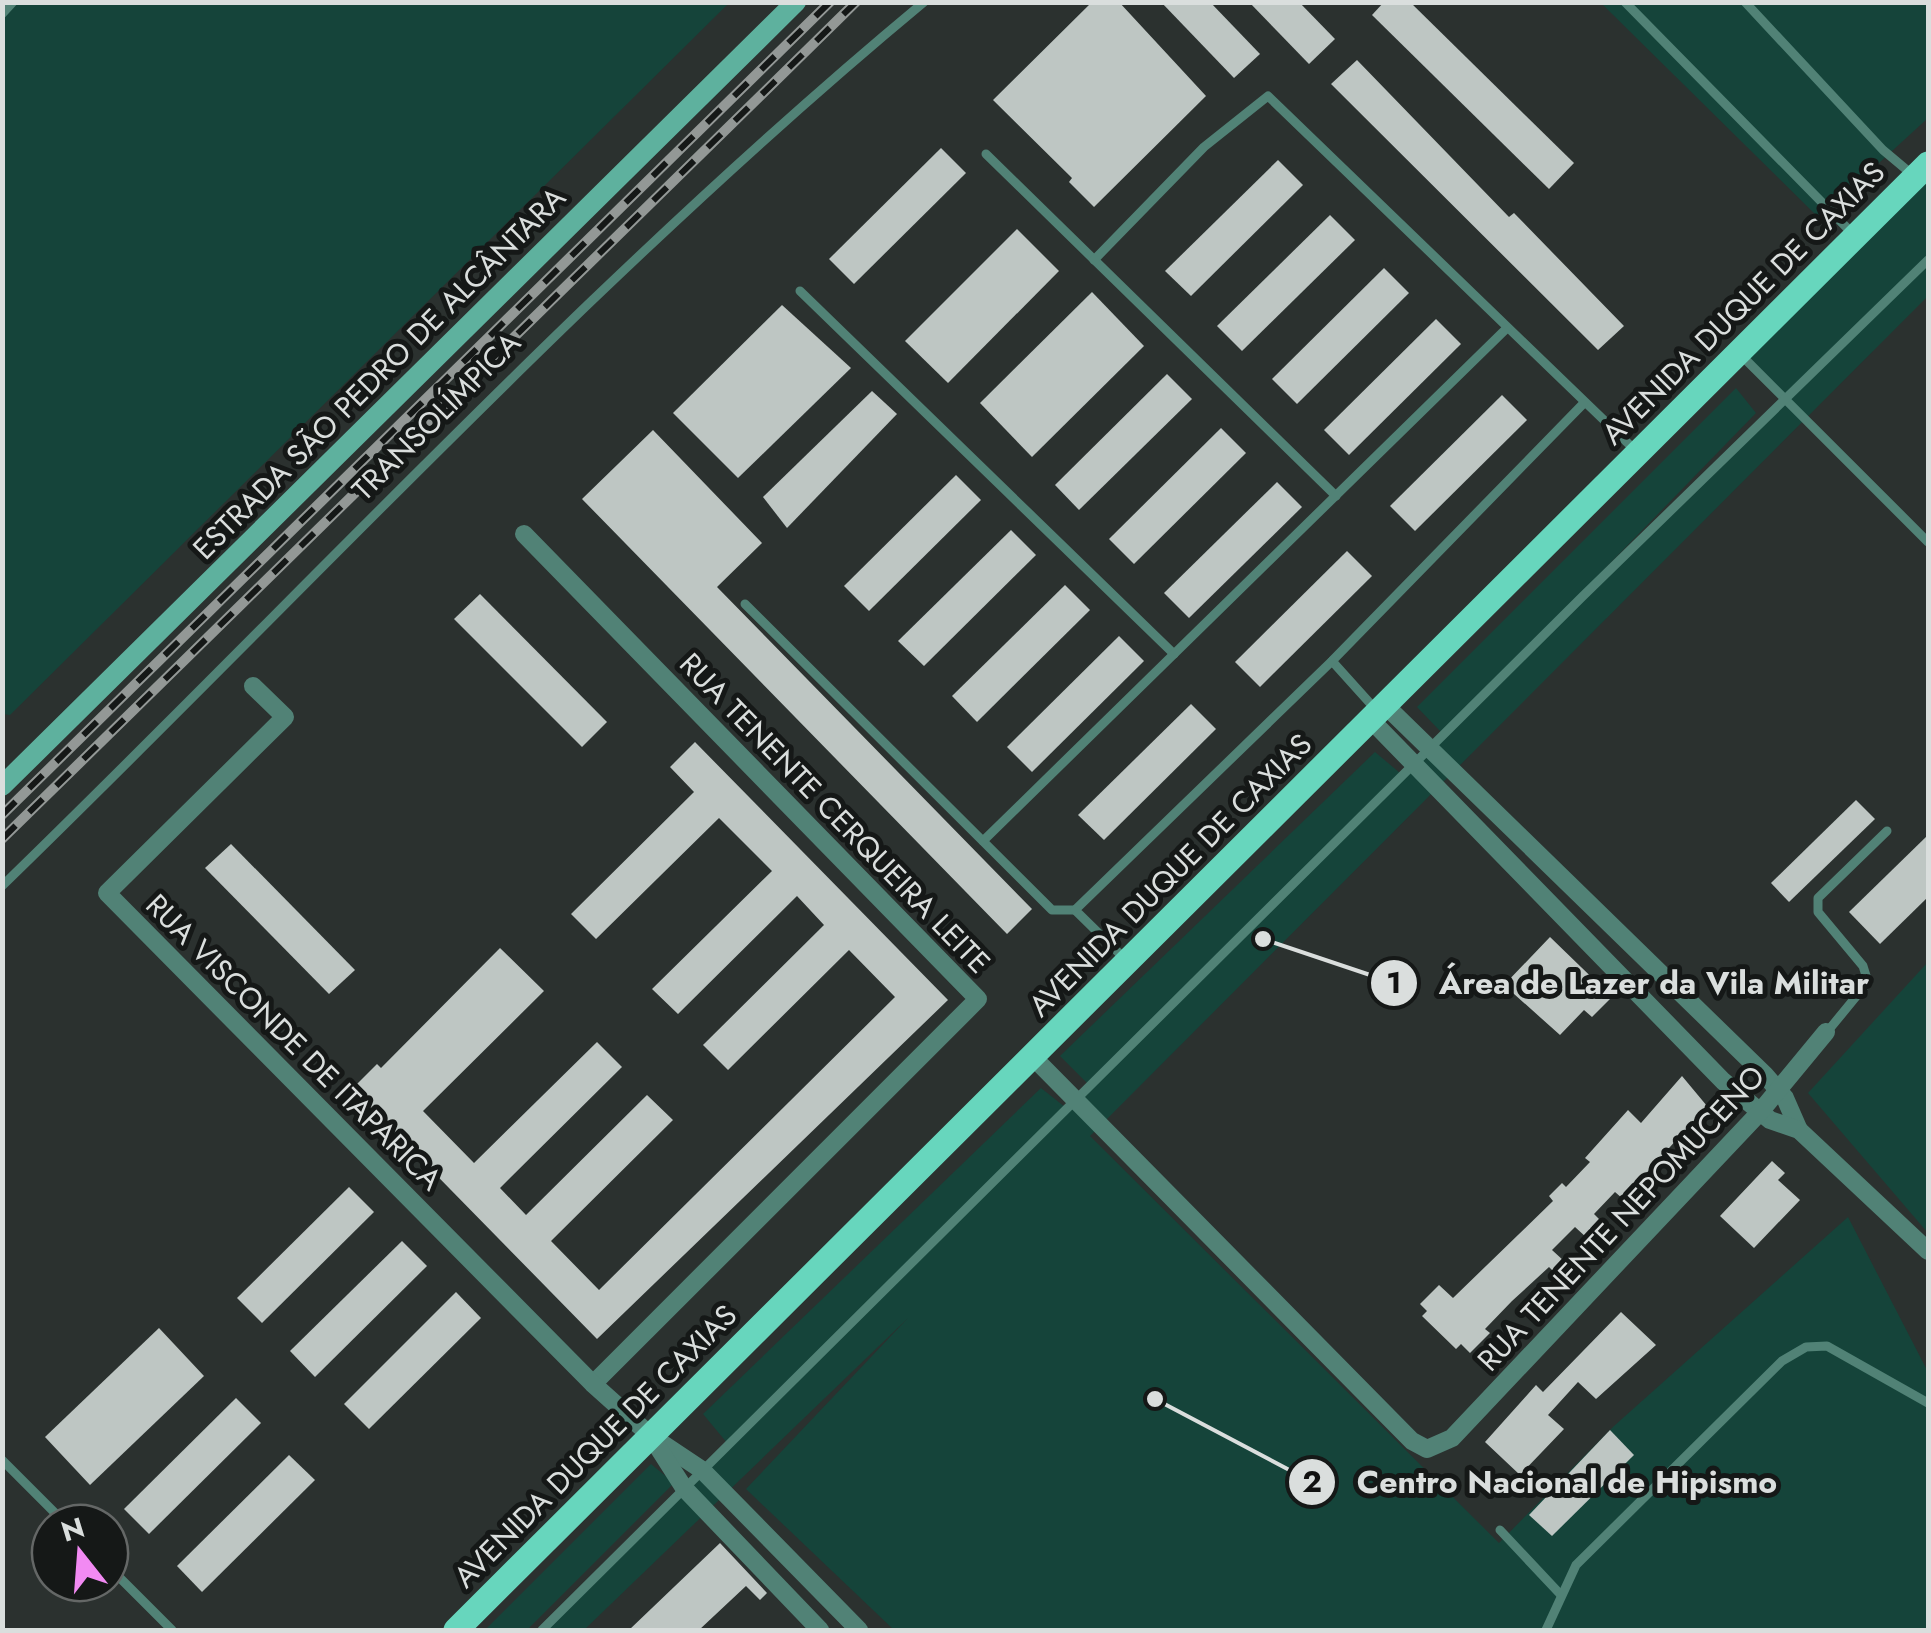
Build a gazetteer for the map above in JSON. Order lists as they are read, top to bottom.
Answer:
{
  "streets": {
    "main road": ["AVENIDA DUQUE DE CAXIAS"],
    "street": [
      "ESTRADA SÃO PEDRO DE ALCÂNTARA",
      "RUA TENENTE CERQUEIRA LEITE",
      "RUA VISCONDE DE ITAPARICA",
      "RUA TENENTE NEPOMUCENO"
    ],
    "lane": ["TRANSOLÍMPICA"]
  },
  "crossings": [
    ["AVENIDA DUQUE DE CAXIAS", "RUA VISCONDE DE ITAPARICA"],
    ["RUA TENENTE CERQUEIRA LEITE", "RUA VISCONDE DE ITAPARICA"]
  ],
  "places": ["Área de Lazer da Vila Militar", "Centro Nacional de Hipismo"],
  "north": "top"
}
